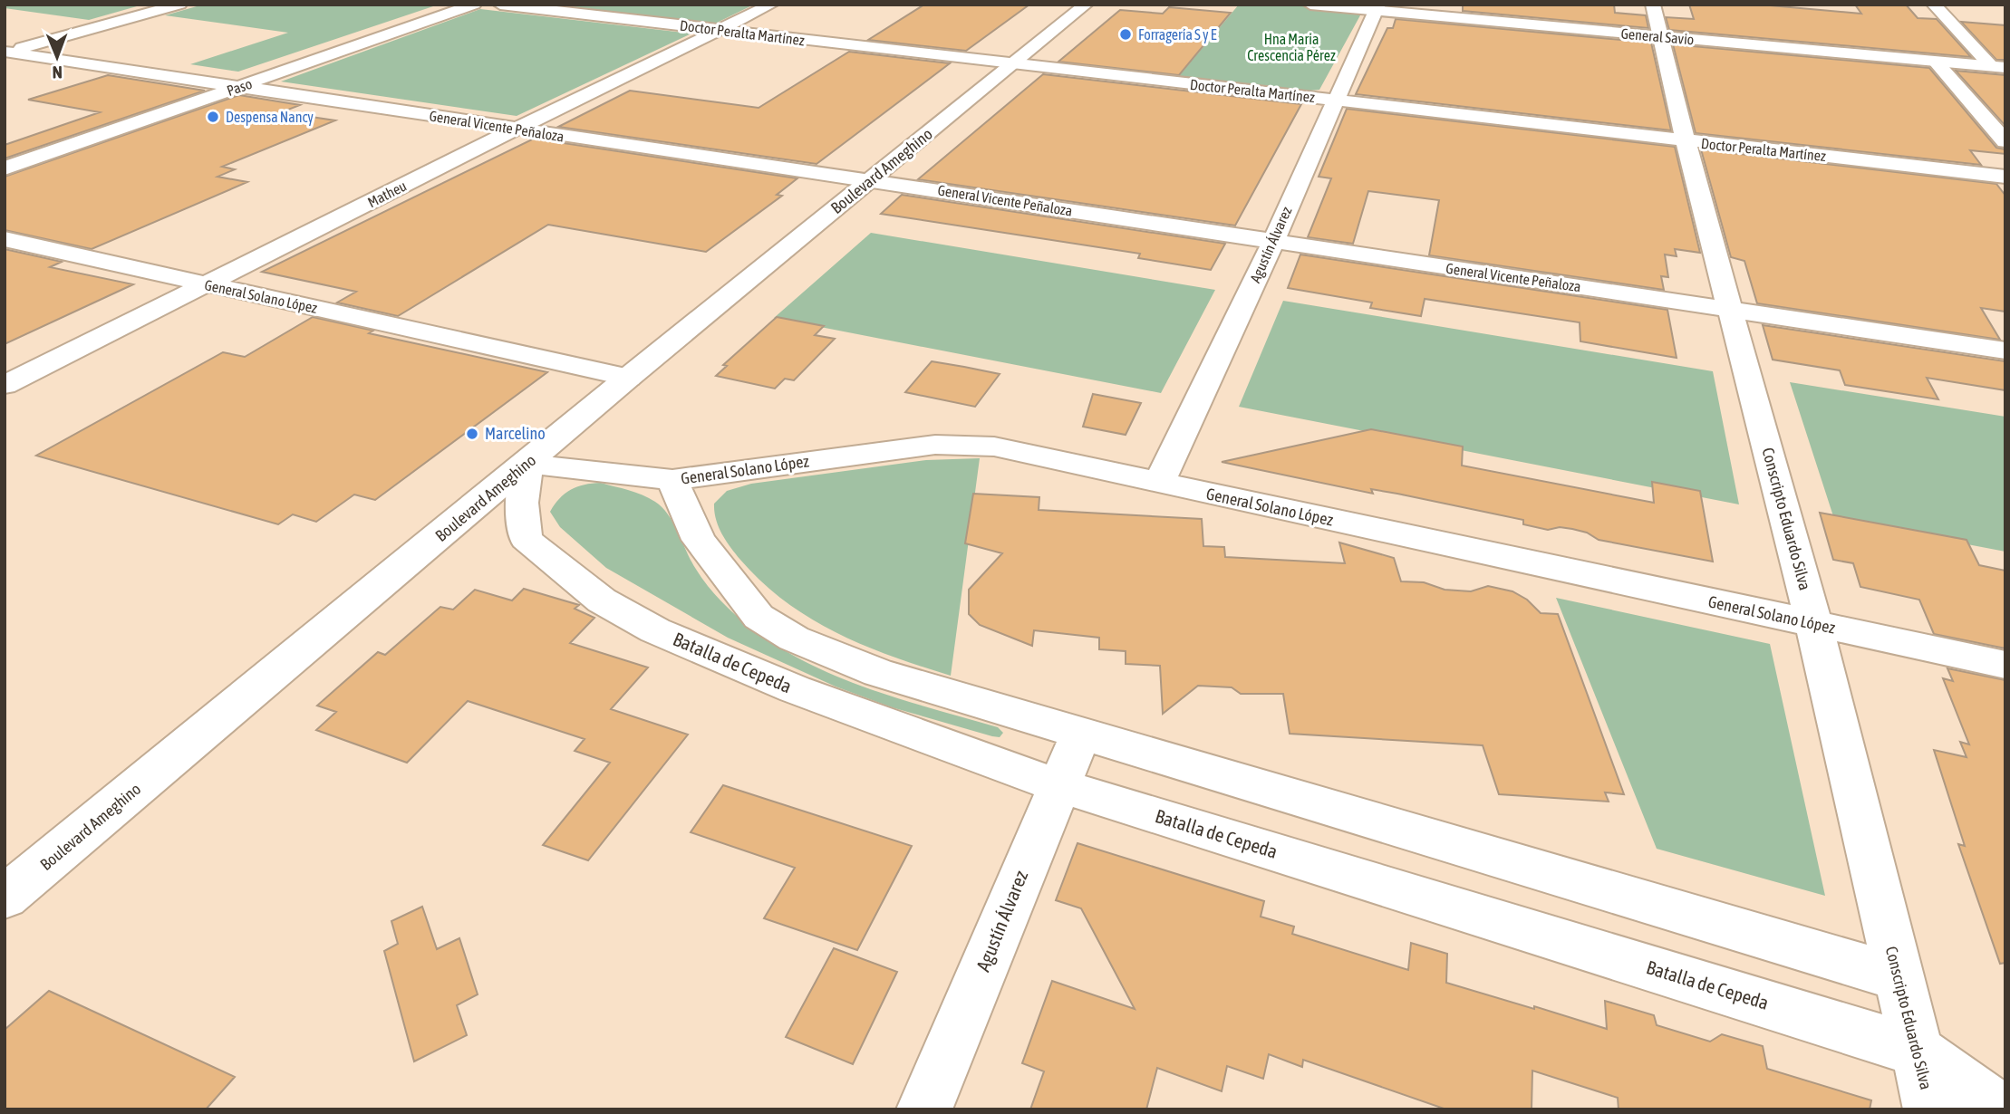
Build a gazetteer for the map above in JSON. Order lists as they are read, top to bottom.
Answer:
{
  "streets": {
    "street": [
      "Doctor Peralta Martínez",
      "General Savio",
      "Paso",
      "General Vicente Peñaloza",
      "Boulevard Ameghino",
      "Matheu",
      "Agustín Álvarez",
      "General Solano López",
      "Conscripto Eduardo Silva",
      "Batalla de Cepeda"
    ]
  },
  "crossings": [
    ["Doctor Peralta Martínez", "Boulevard Ameghino"],
    ["Doctor Peralta Martínez", "Matheu"],
    ["Doctor Peralta Martínez", "Agustín Álvarez"],
    ["Doctor Peralta Martínez", "Conscripto Eduardo Silva"],
    ["General Savio", "Agustín Álvarez"],
    ["General Savio", "Conscripto Eduardo Silva"],
    ["Paso", "General Vicente Peñaloza"],
    ["General Vicente Peñaloza", "Boulevard Ameghino"],
    ["General Vicente Peñaloza", "Matheu"],
    ["General Vicente Peñaloza", "Agustín Álvarez"],
    ["General Vicente Peñaloza", "Conscripto Eduardo Silva"],
    ["Boulevard Ameghino", "General Solano López"],
    ["Boulevard Ameghino", "Batalla de Cepeda"],
    ["Matheu", "General Solano López"],
    ["Agustín Álvarez", "General Solano López"],
    ["Agustín Álvarez", "Batalla de Cepeda"],
    ["General Solano López", "Conscripto Eduardo Silva"],
    ["General Solano López", "Batalla de Cepeda"],
    ["Conscripto Eduardo Silva", "Batalla de Cepeda"]
  ],
  "parks": ["Hna Maria Crescencia Pérez"],
  "places": ["Forragería S y E", "Despensa Nancy", "Marcelino"],
  "north": "bottom"
}
